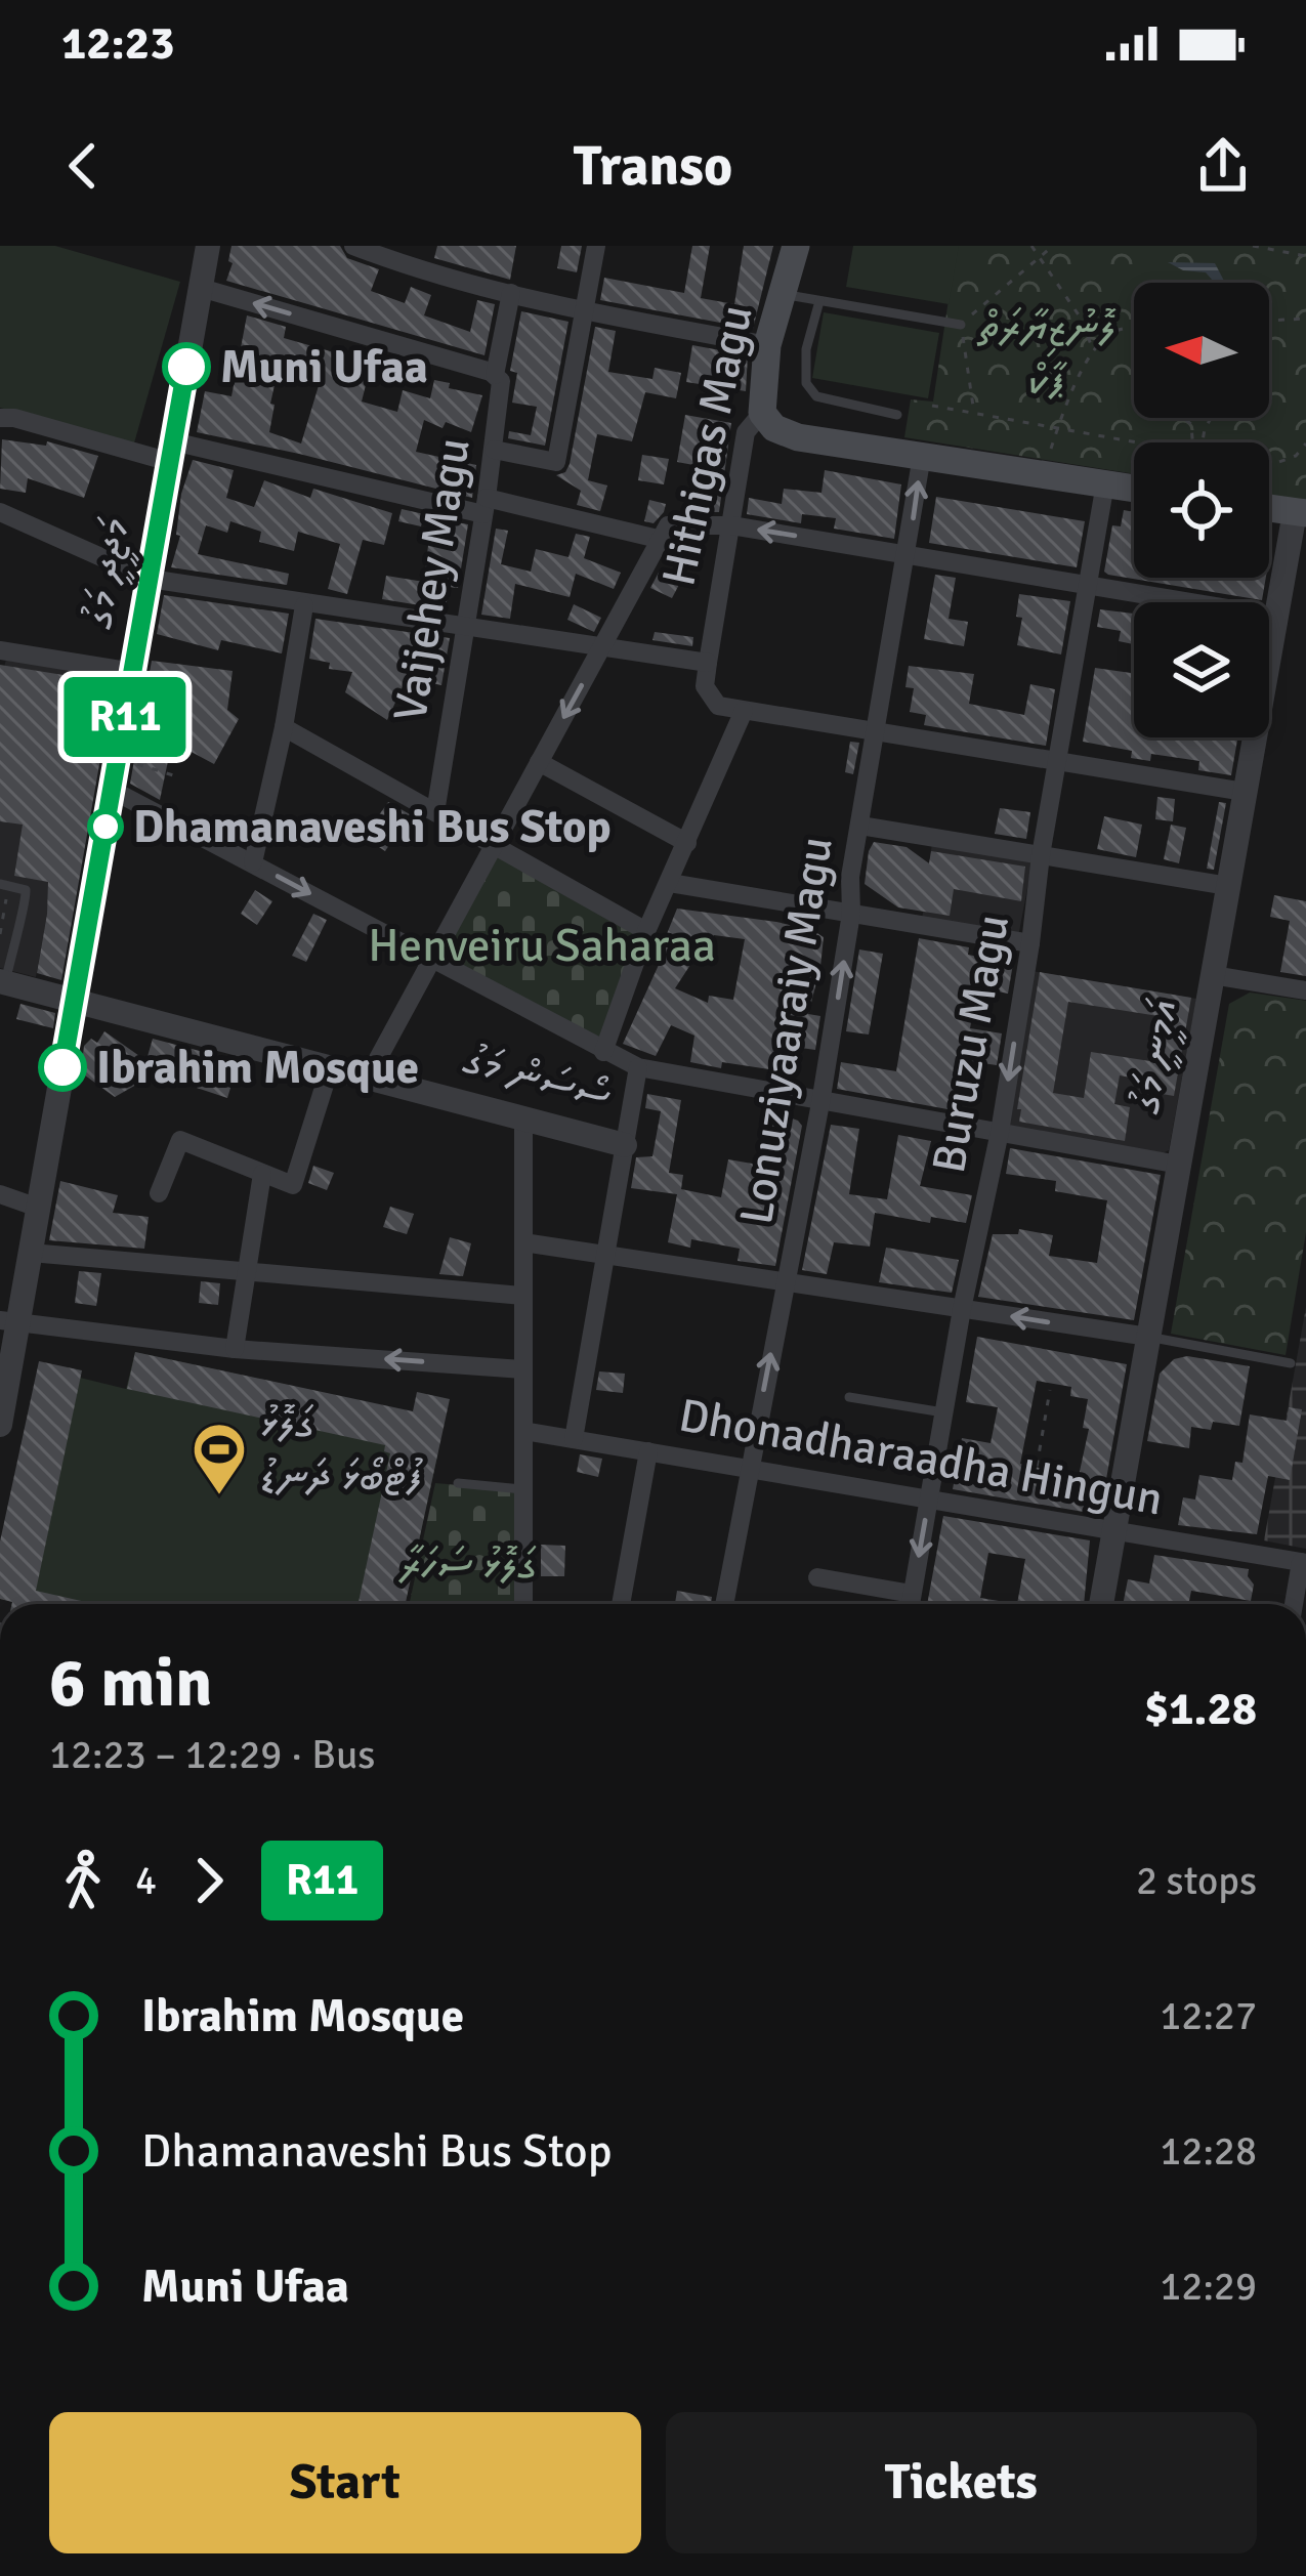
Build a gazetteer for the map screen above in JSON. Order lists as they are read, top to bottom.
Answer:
{
  "streets": {
    "main road": ["Hithigas Magu"],
    "street": [
      "މަޖީދީ މަގު",
      "Vaijehey Magu",
      "Lonuziyaaraiy Magu",
      "Buruzu Magu",
      "އަމީނީ މަގު",
      "ސޯސަން މަގު",
      "Dhonadharaadha Hingun"
    ]
  },
  "crossings": [
    ["މަޖީދީ މަގު", "ސޯސަން މަގު"],
    ["Lonuziyaaraiy Magu", "Dhonadharaadha Hingun"],
    ["Buruzu Magu", "Dhonadharaadha Hingun"],
    ["އަމީނީ މަގު", "Dhonadharaadha Hingun"]
  ],
  "one_way": ["Lonuziyaaraiy Magu"],
  "parks": ["ލޮނުޒިޔާރަތް ޕާކް", "Henveiru Saharaa", "ގަލޮޅު ސަހަރާ"],
  "places": {
    "other": ["Muni Ufaa", "Dhamanaveshi Bus Stop", "Ibrahim Mosque"],
    "sports": ["ގަލޮޅު ފުޓްބޯޅަ ދަނޑު"]
  },
  "lines": ["bus line R11"],
  "north": "left",
  "page": {
    "status": "12:23",
    "header": "Transo",
    "on_map": "R11",
    "heading": ["6 min", "12:23 – 12:29 · Bus", "$1.28"],
    "legs": ["4", "R11", "2 stops"],
    "list": [
      {
        "name": "Ibrahim Mosque",
        "value": "12:27"
      },
      {
        "name": "Dhamanaveshi Bus Stop",
        "value": "12:28"
      },
      {
        "name": "Muni Ufaa",
        "value": "12:29"
      }
    ],
    "buttons": ["Start", "Tickets"]
  }
}
